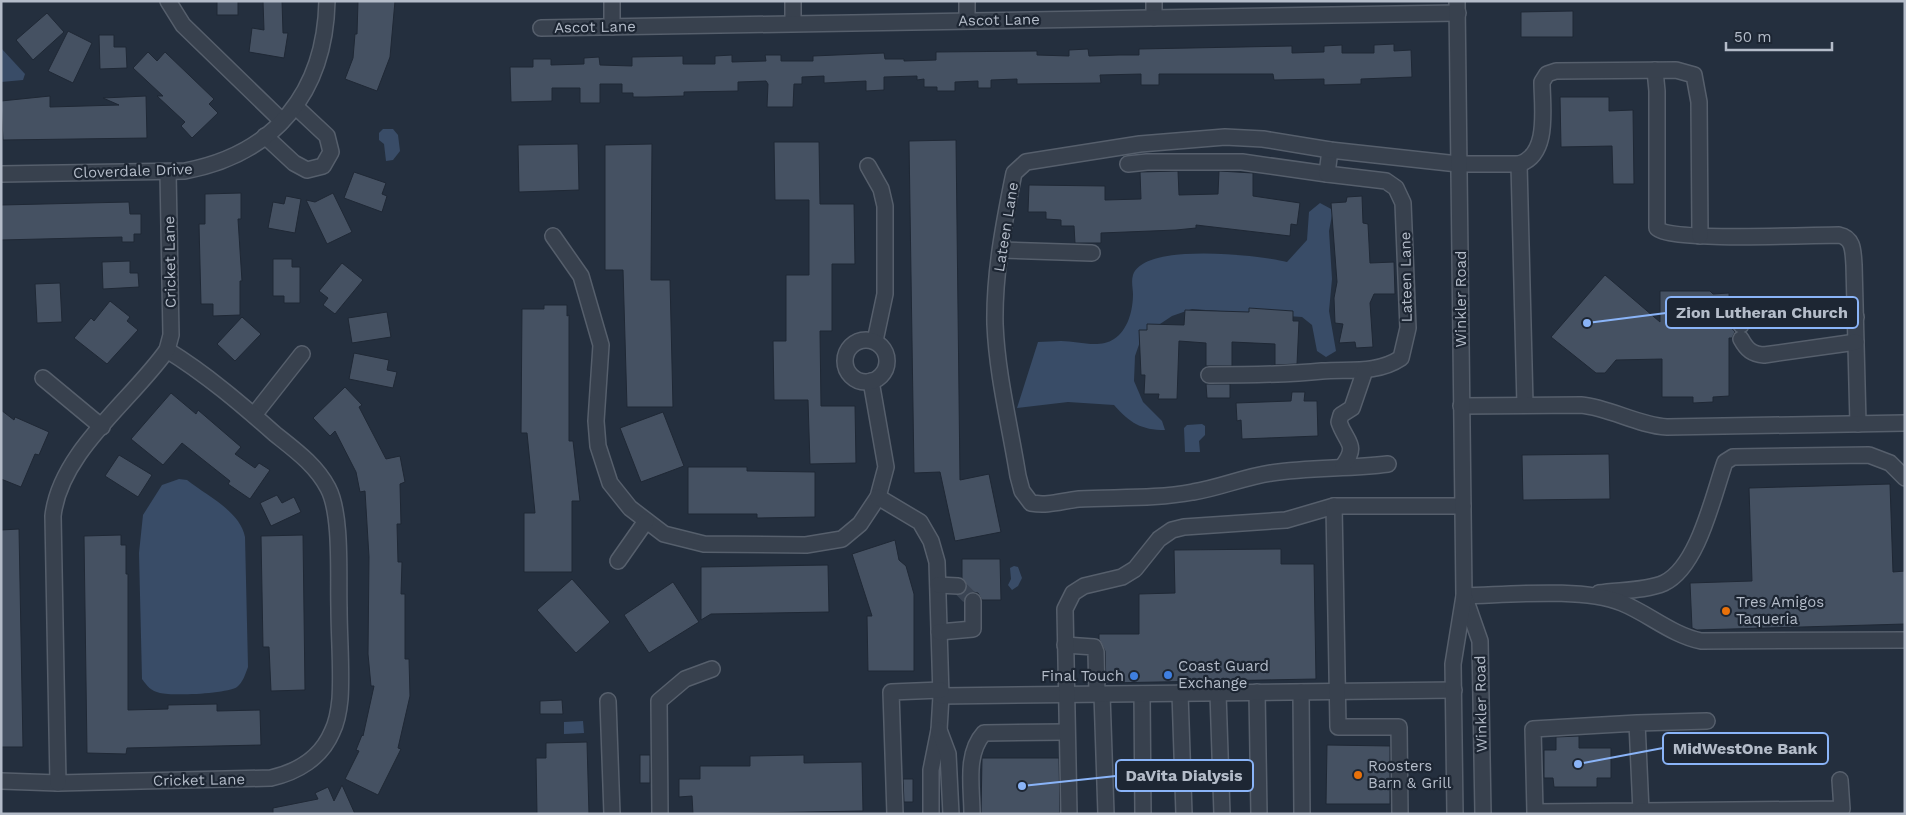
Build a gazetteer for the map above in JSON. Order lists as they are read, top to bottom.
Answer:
{
  "streets": {
    "street": [
      "Ascot Lane",
      "Cloverdale Drive",
      "Lateen Lane",
      "Cricket Lane",
      "Winkler Road"
    ]
  },
  "crossings": [
    ["Ascot Lane", "Winkler Road"],
    ["Cloverdale Drive", "Cricket Lane"],
    ["Lateen Lane", "Winkler Road"]
  ],
  "places": [
    "Zion Lutheran Church",
    "Tres Amigos Taqueria",
    "Coast Guard Exchange",
    "Final Touch",
    "MidWestOne Bank",
    "Roosters Barn & Grill",
    "DaVita Dialysis"
  ],
  "scale_bar": "50 m"
}
